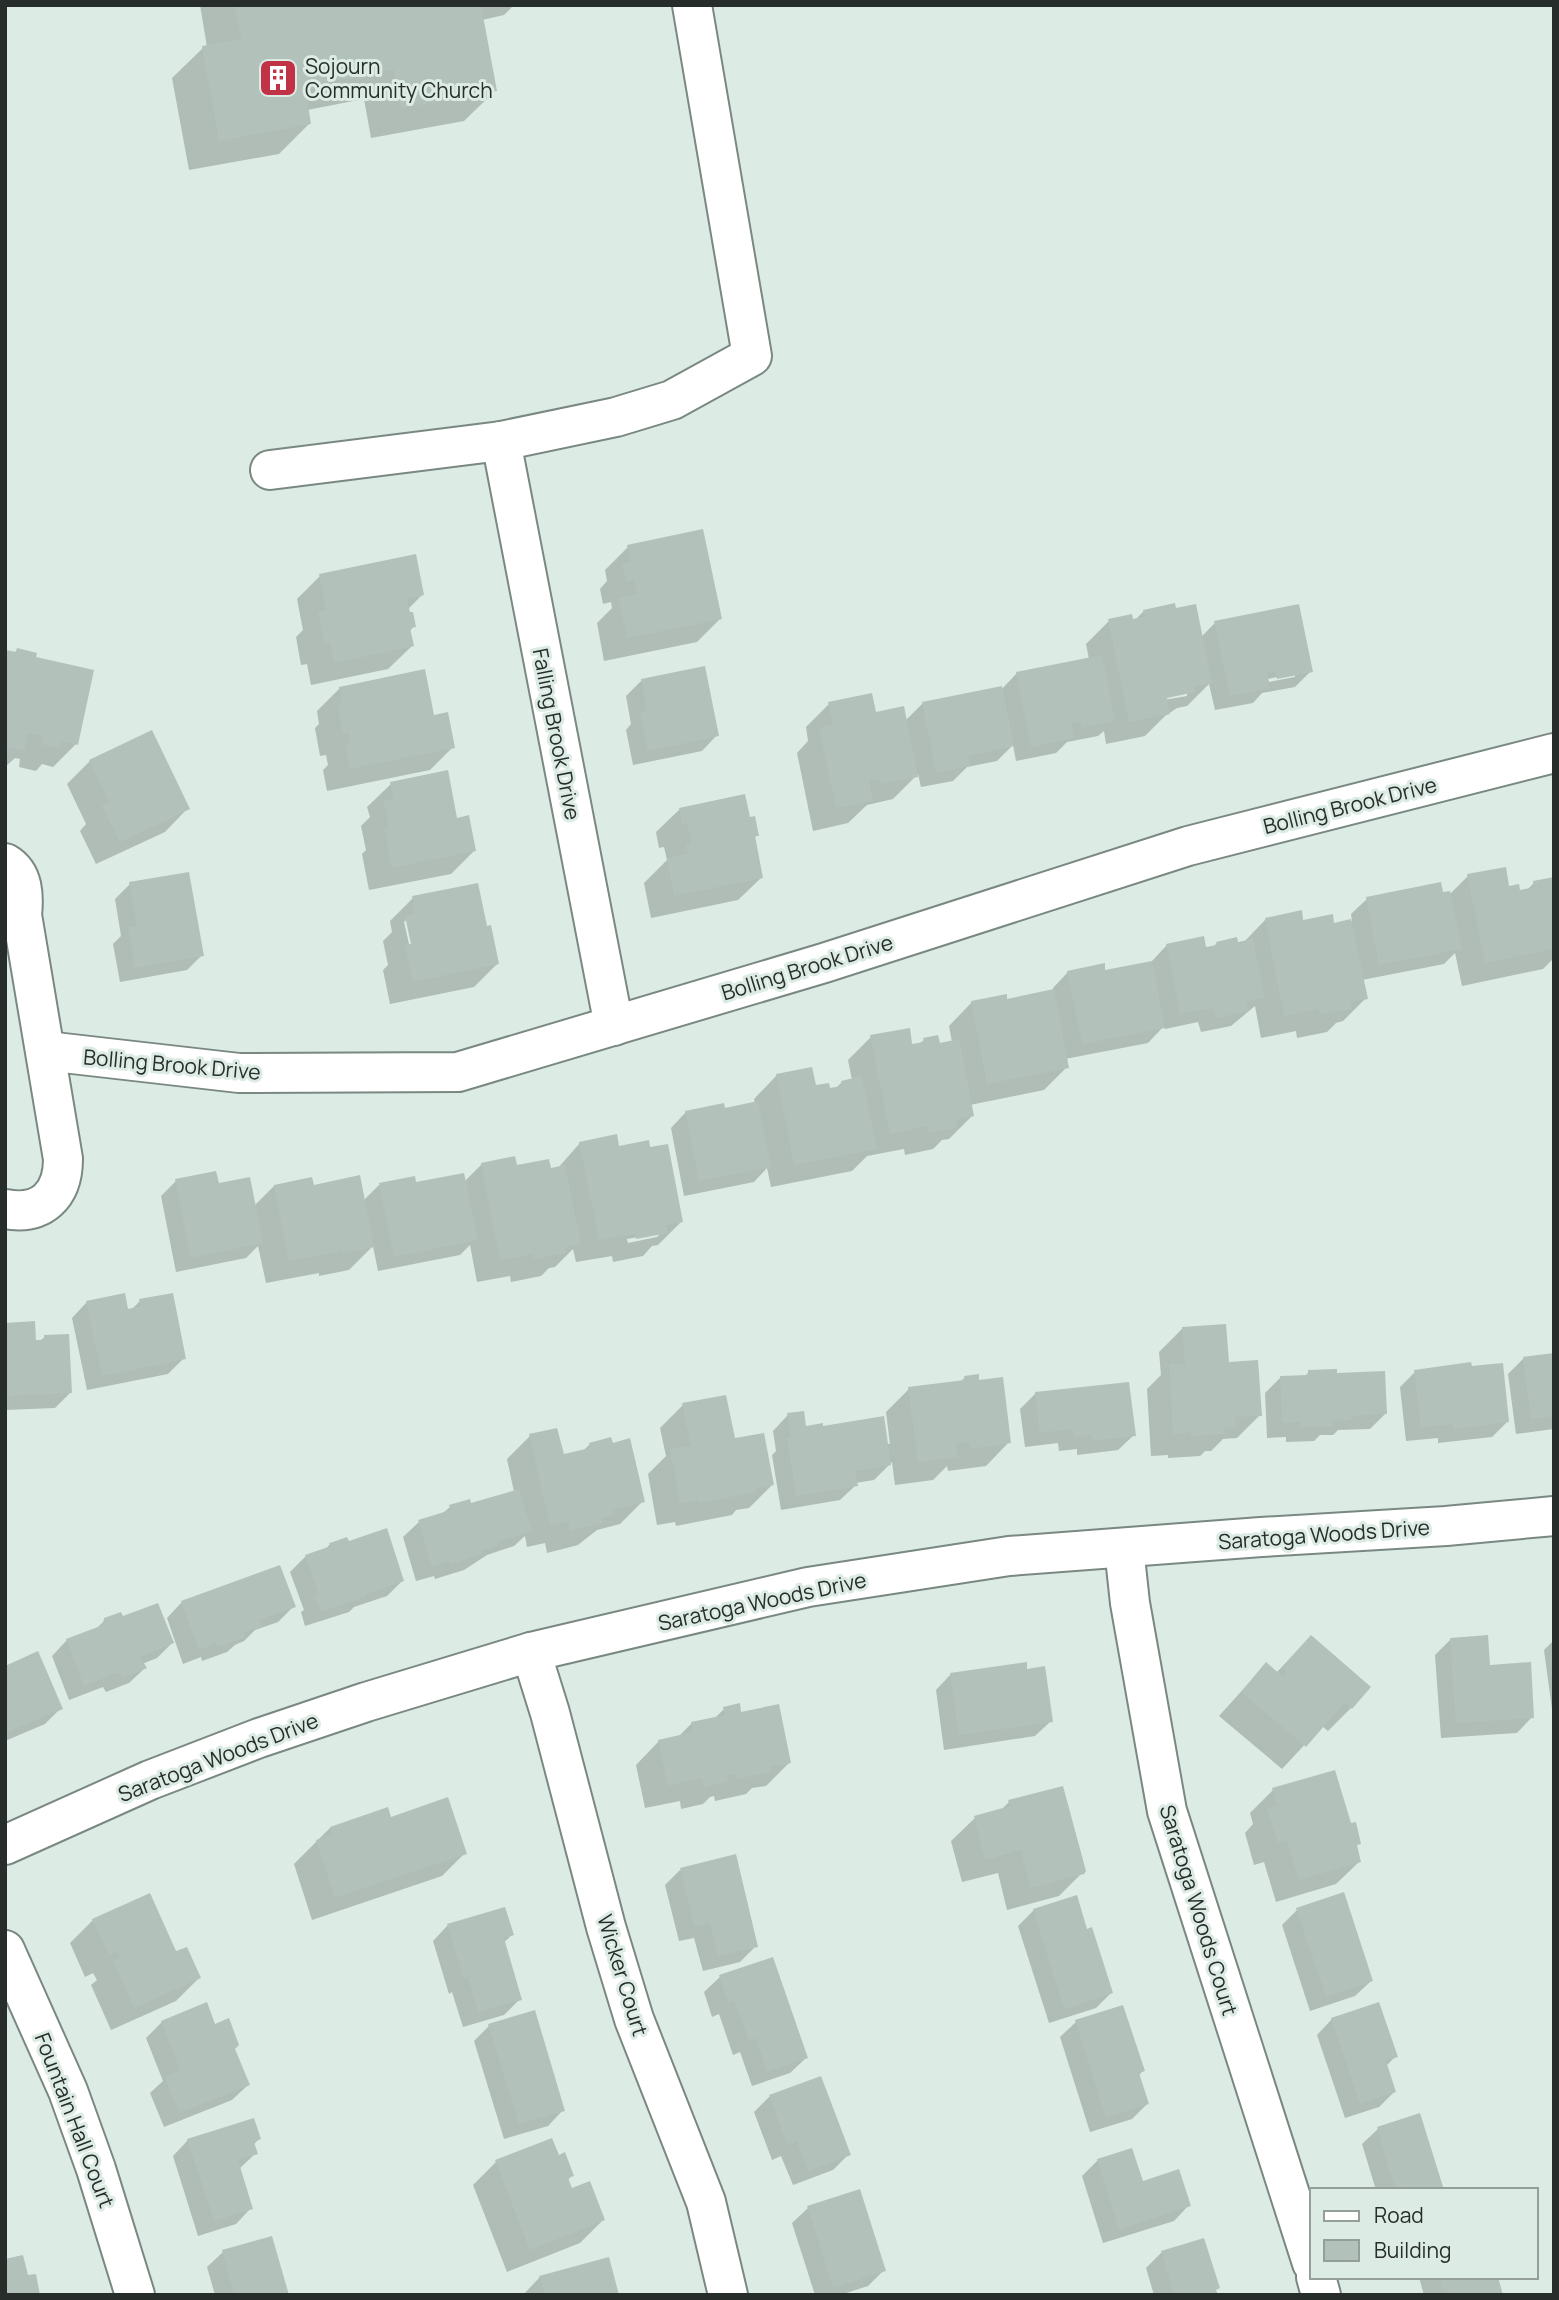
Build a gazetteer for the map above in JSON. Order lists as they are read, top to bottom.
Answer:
{
  "streets": {
    "street": [
      "Falling Brook Drive",
      "Bolling Brook Drive",
      "Saratoga Woods Drive",
      "Saratoga Woods Court",
      "Wicker Court",
      "Fountain Hall Court"
    ]
  },
  "crossings": [
    ["Falling Brook Drive", "Bolling Brook Drive"],
    ["Saratoga Woods Drive", "Saratoga Woods Court"],
    ["Saratoga Woods Drive", "Wicker Court"]
  ],
  "places": {
    "building": ["Sojourn Community Church"]
  },
  "legend": ["Road", "Building"]
}
